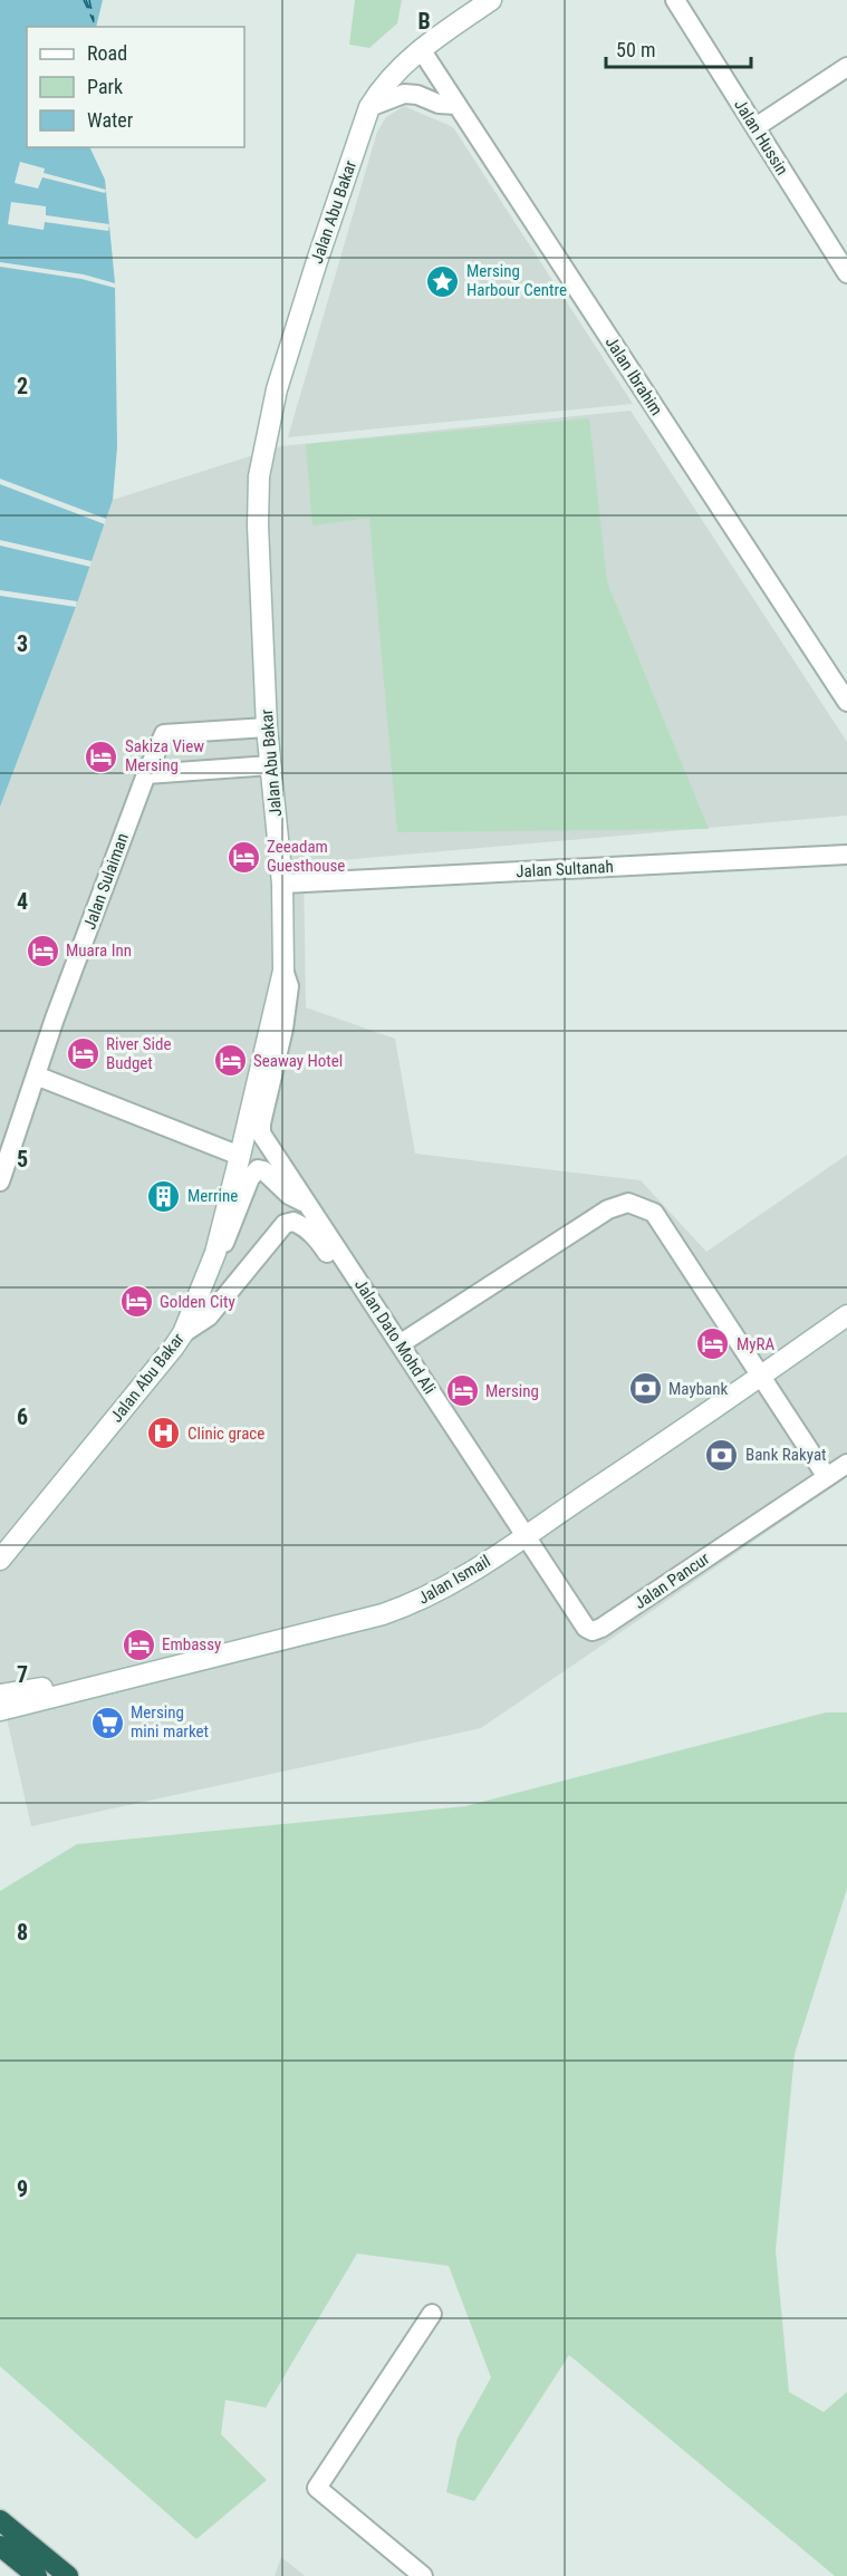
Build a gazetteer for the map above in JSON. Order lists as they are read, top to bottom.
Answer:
{
  "streets": {
    "street": [
      "Jalan Hussin",
      "Jalan Abu Bakar",
      "Jalan Ibrahim",
      "Jalan Sultanah",
      "Jalan Sulaiman",
      "Jalan Dato Mohd Ali",
      "Jalan Ismail",
      "Jalan Pancur"
    ]
  },
  "crossings": [
    ["Jalan Abu Bakar", "Jalan Ibrahim"],
    ["Jalan Abu Bakar", "Jalan Sultanah"],
    ["Jalan Abu Bakar", "Jalan Sulaiman"],
    ["Jalan Abu Bakar", "Jalan Dato Mohd Ali"],
    ["Jalan Dato Mohd Ali", "Jalan Ismail"],
    ["Jalan Dato Mohd Ali", "Jalan Pancur"],
    ["Jalan Ismail", "Jalan Pancur"]
  ],
  "places": {
    "place": ["Mersing Harbour Centre"],
    "hotel": [
      "Sakiza View Mersing",
      "Zeeadam Guesthouse",
      "Muara Inn",
      "River Side Budget",
      "Seaway Hotel",
      "Golden City",
      "MyRA",
      "Mersing",
      "Embassy"
    ],
    "building": ["Merrine"],
    "bank": ["Maybank", "Bank Rakyat"],
    "hospital": ["Clinic grace"],
    "supermarket": ["Mersing mini market"]
  },
  "legend": ["Road", "Park", "Water"],
  "scale_bar": "50 m",
  "grid": {
    "columns": ["B"],
    "rows": [
      "2",
      "3",
      "4",
      "5",
      "6",
      "7",
      "8",
      "9"
    ]
  }
}
